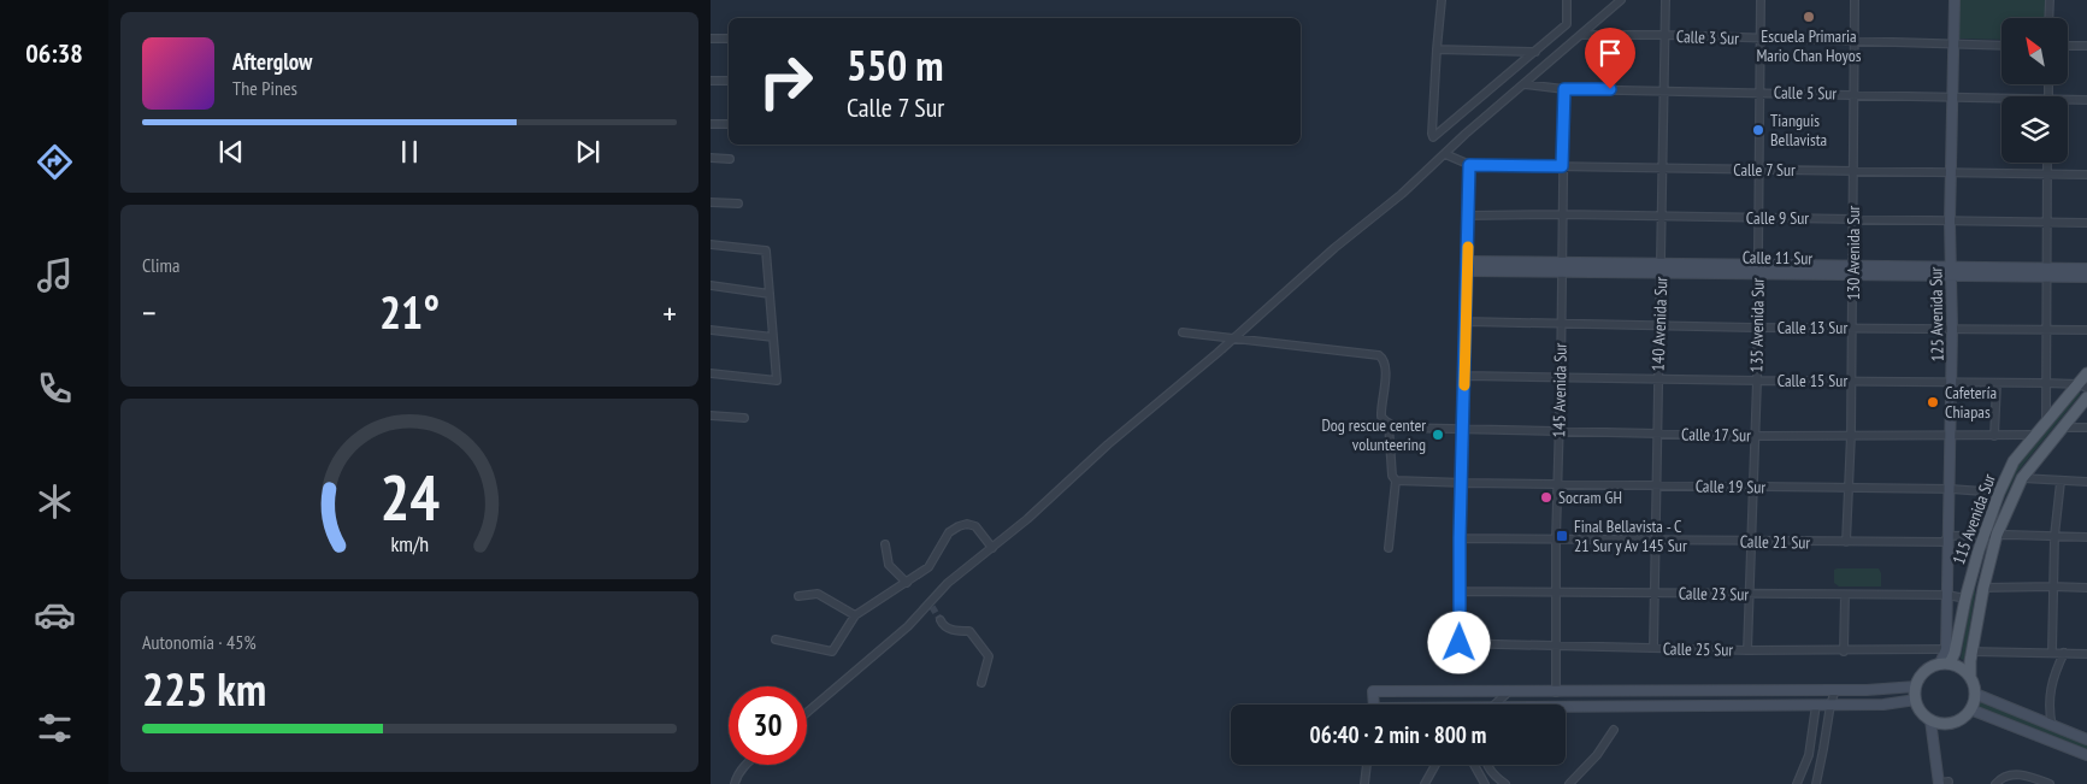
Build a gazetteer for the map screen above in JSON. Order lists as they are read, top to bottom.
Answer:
{
  "streets": {
    "main road": ["Calle 11 Sur", "125 Avenida Sur", "115 Avenida Sur"],
    "street": [
      "Calle 3 Sur",
      "Calle 5 Sur",
      "Calle 7 Sur",
      "Calle 9 Sur",
      "130 Avenida Sur",
      "140 Avenida Sur",
      "135 Avenida Sur",
      "Calle 13 Sur",
      "Calle 15 Sur",
      "145 Avenida Sur",
      "Calle 17 Sur",
      "Calle 19 Sur",
      "Calle 21 Sur",
      "Calle 23 Sur",
      "Calle 25 Sur"
    ]
  },
  "crossings": [
    ["Calle 3 Sur", "130 Avenida Sur"],
    ["Calle 3 Sur", "125 Avenida Sur"],
    ["Calle 3 Sur", "140 Avenida Sur"],
    ["Calle 3 Sur", "135 Avenida Sur"],
    ["Calle 5 Sur", "130 Avenida Sur"],
    ["Calle 5 Sur", "125 Avenida Sur"],
    ["Calle 5 Sur", "140 Avenida Sur"],
    ["Calle 5 Sur", "135 Avenida Sur"],
    ["Calle 5 Sur", "145 Avenida Sur"],
    ["Calle 7 Sur", "130 Avenida Sur"],
    ["Calle 7 Sur", "125 Avenida Sur"],
    ["Calle 7 Sur", "140 Avenida Sur"],
    ["Calle 7 Sur", "135 Avenida Sur"],
    ["Calle 7 Sur", "145 Avenida Sur"],
    ["Calle 9 Sur", "130 Avenida Sur"],
    ["Calle 9 Sur", "125 Avenida Sur"],
    ["Calle 9 Sur", "140 Avenida Sur"],
    ["Calle 9 Sur", "135 Avenida Sur"],
    ["Calle 9 Sur", "145 Avenida Sur"],
    ["130 Avenida Sur", "Calle 11 Sur"],
    ["130 Avenida Sur", "Calle 13 Sur"],
    ["130 Avenida Sur", "Calle 15 Sur"],
    ["130 Avenida Sur", "Calle 17 Sur"],
    ["130 Avenida Sur", "Calle 19 Sur"],
    ["130 Avenida Sur", "Calle 21 Sur"],
    ["Calle 11 Sur", "125 Avenida Sur"],
    ["Calle 11 Sur", "140 Avenida Sur"],
    ["Calle 11 Sur", "135 Avenida Sur"],
    ["Calle 11 Sur", "145 Avenida Sur"],
    ["125 Avenida Sur", "Calle 13 Sur"],
    ["125 Avenida Sur", "Calle 15 Sur"],
    ["125 Avenida Sur", "Calle 17 Sur"],
    ["125 Avenida Sur", "Calle 19 Sur"],
    ["125 Avenida Sur", "115 Avenida Sur"],
    ["125 Avenida Sur", "Calle 21 Sur"],
    ["125 Avenida Sur", "Calle 23 Sur"],
    ["125 Avenida Sur", "Calle 25 Sur"],
    ["140 Avenida Sur", "Calle 13 Sur"],
    ["140 Avenida Sur", "Calle 15 Sur"],
    ["140 Avenida Sur", "Calle 17 Sur"],
    ["140 Avenida Sur", "Calle 19 Sur"],
    ["140 Avenida Sur", "Calle 21 Sur"],
    ["140 Avenida Sur", "Calle 23 Sur"],
    ["140 Avenida Sur", "Calle 25 Sur"],
    ["135 Avenida Sur", "Calle 13 Sur"],
    ["135 Avenida Sur", "Calle 15 Sur"],
    ["135 Avenida Sur", "Calle 17 Sur"],
    ["135 Avenida Sur", "Calle 19 Sur"],
    ["135 Avenida Sur", "Calle 21 Sur"],
    ["135 Avenida Sur", "Calle 23 Sur"],
    ["135 Avenida Sur", "Calle 25 Sur"],
    ["Calle 13 Sur", "145 Avenida Sur"],
    ["Calle 15 Sur", "145 Avenida Sur"],
    ["Calle 15 Sur", "115 Avenida Sur"],
    ["145 Avenida Sur", "Calle 17 Sur"],
    ["145 Avenida Sur", "Calle 19 Sur"],
    ["145 Avenida Sur", "Calle 21 Sur"],
    ["145 Avenida Sur", "Calle 23 Sur"],
    ["145 Avenida Sur", "Calle 25 Sur"],
    ["Calle 17 Sur", "115 Avenida Sur"],
    ["Calle 19 Sur", "115 Avenida Sur"],
    ["115 Avenida Sur", "Calle 21 Sur"],
    ["115 Avenida Sur", "Calle 23 Sur"]
  ],
  "places": {
    "other": [
      "Escuela Primaria Mario Chan Hoyos",
      "Tianguis Bellavista",
      "Cafetería Chiapas",
      "Dog rescue center volunteering",
      "Socram GH"
    ],
    "transit": ["Final Bellavista - C 21 Sur y Av 145 Sur"]
  },
  "north": "top left",
  "page": {
    "tabs": "06:38",
    "turn": ["550 m", "Calle 7 Sur"],
    "song": ["Afterglow", "The Pines"],
    "tile": [
      "Clima",
      ["Autonomía · 45%", "225 km"]
    ],
    "heat": ["−", "21°", "+"],
    "limit": "30",
    "trip": "06:40 · 2 min · 800 m",
    "gauge": ["24", "km/h"]
  }
}
